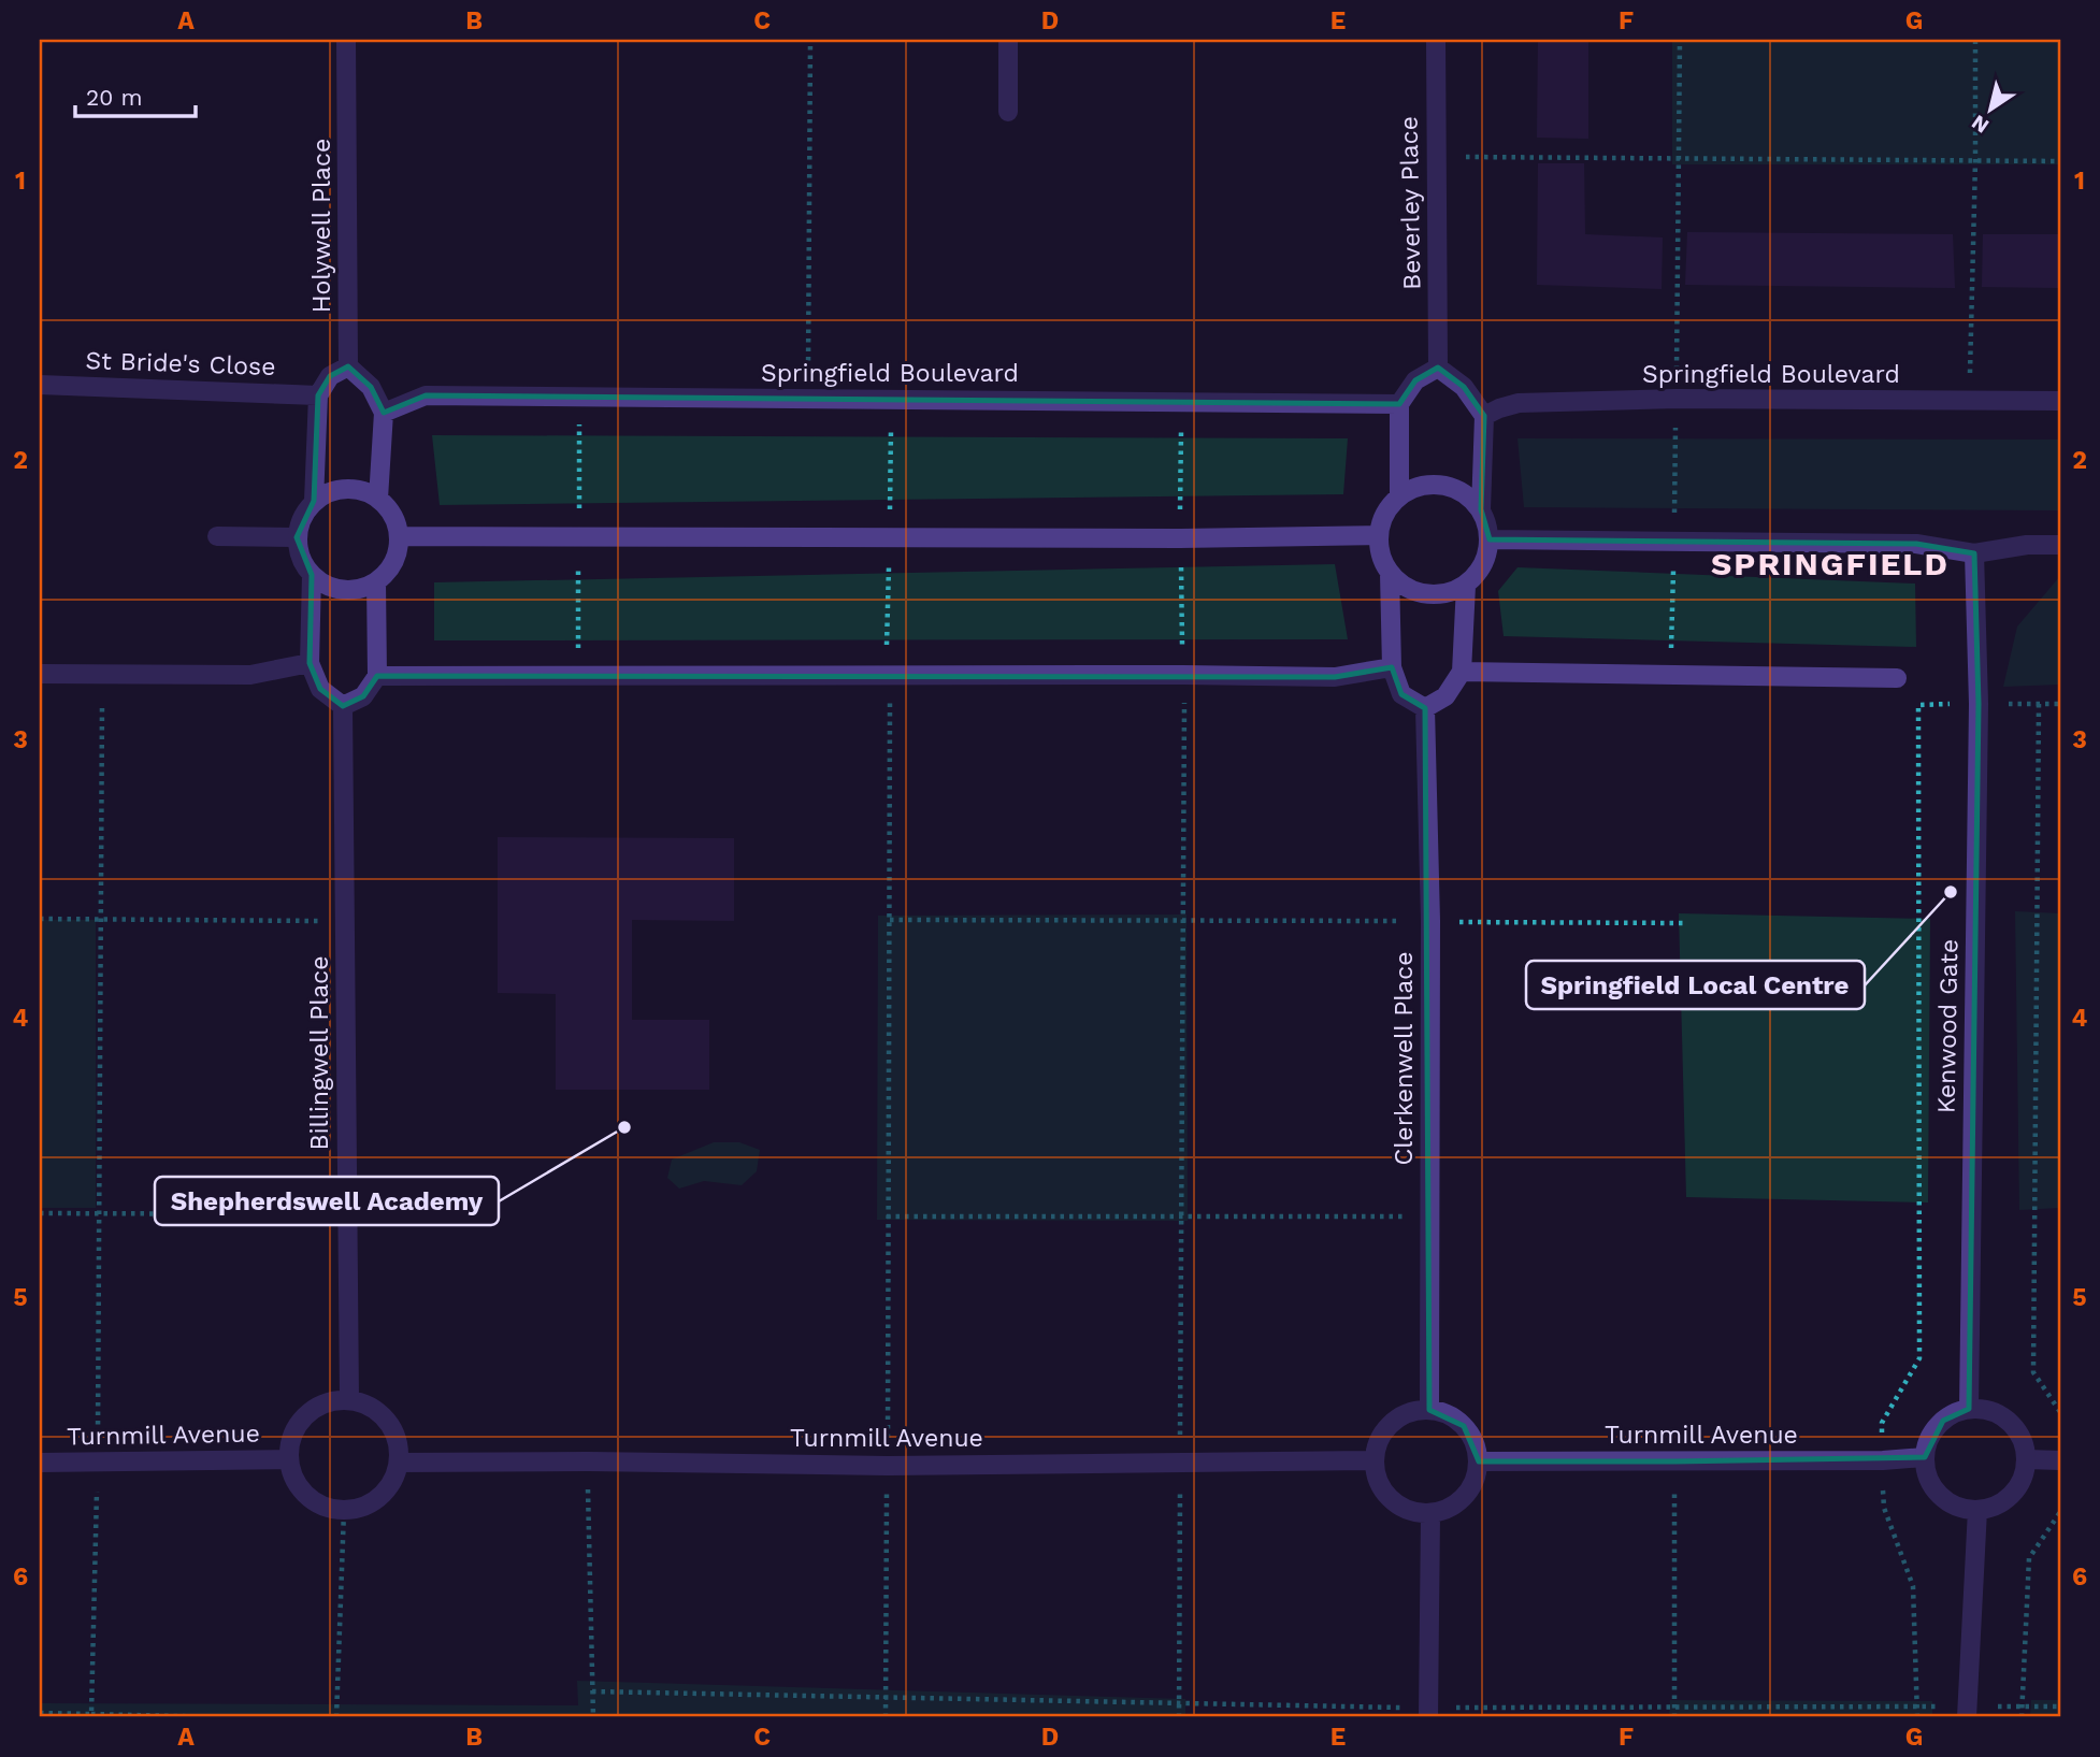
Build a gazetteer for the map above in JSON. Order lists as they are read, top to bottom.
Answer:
{
  "streets": {
    "street": [
      "Beverley Place",
      "Holywell Place",
      "St Bride's Close",
      "Springfield Boulevard",
      "Kenwood Gate",
      "Billingwell Place",
      "Clerkenwell Place",
      "Turnmill Avenue"
    ]
  },
  "crossings": [
    ["Kenwood Gate", "Turnmill Avenue"],
    ["Billingwell Place", "Turnmill Avenue"],
    ["Clerkenwell Place", "Turnmill Avenue"]
  ],
  "districts": ["SPRINGFIELD"],
  "places": ["Springfield Local Centre", "Shepherdswell Academy"],
  "scale_bar": "20 m",
  "north": "bottom left",
  "grid": {
    "columns": [
      "A",
      "B",
      "C",
      "D",
      "E",
      "F",
      "G"
    ],
    "rows": [
      "1",
      "2",
      "3",
      "4",
      "5",
      "6"
    ]
  }
}
